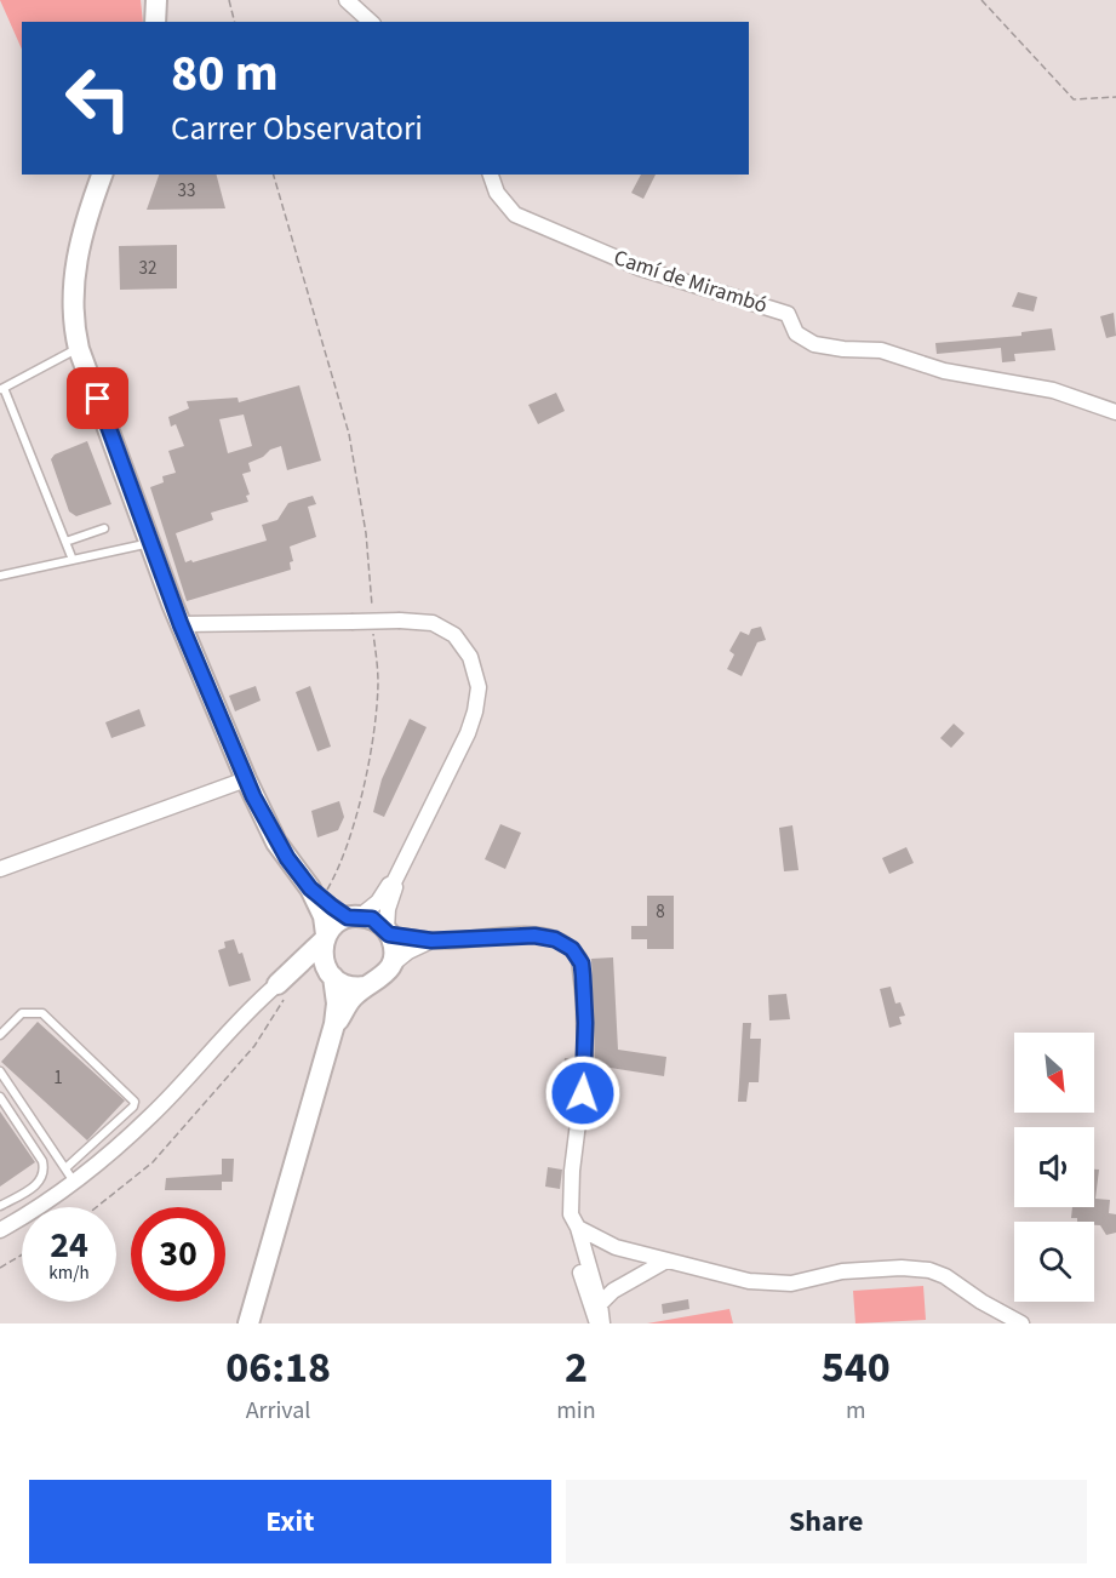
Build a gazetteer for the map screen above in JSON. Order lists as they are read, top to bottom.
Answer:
{
  "streets": {
    "street": ["Camí de Mirambó"]
  },
  "house_numbers": [
    "33",
    "32",
    "8",
    "1"
  ],
  "north": "bottom right",
  "page": {
    "turn": ["80 m", "Carrer Observatori"],
    "speed": "24 km/h",
    "limit": "30",
    "eta": [
      "06:18",
      "Arrival",
      "2",
      "min",
      "540",
      "m"
    ],
    "buttons": ["Exit", "Share"]
  }
}
